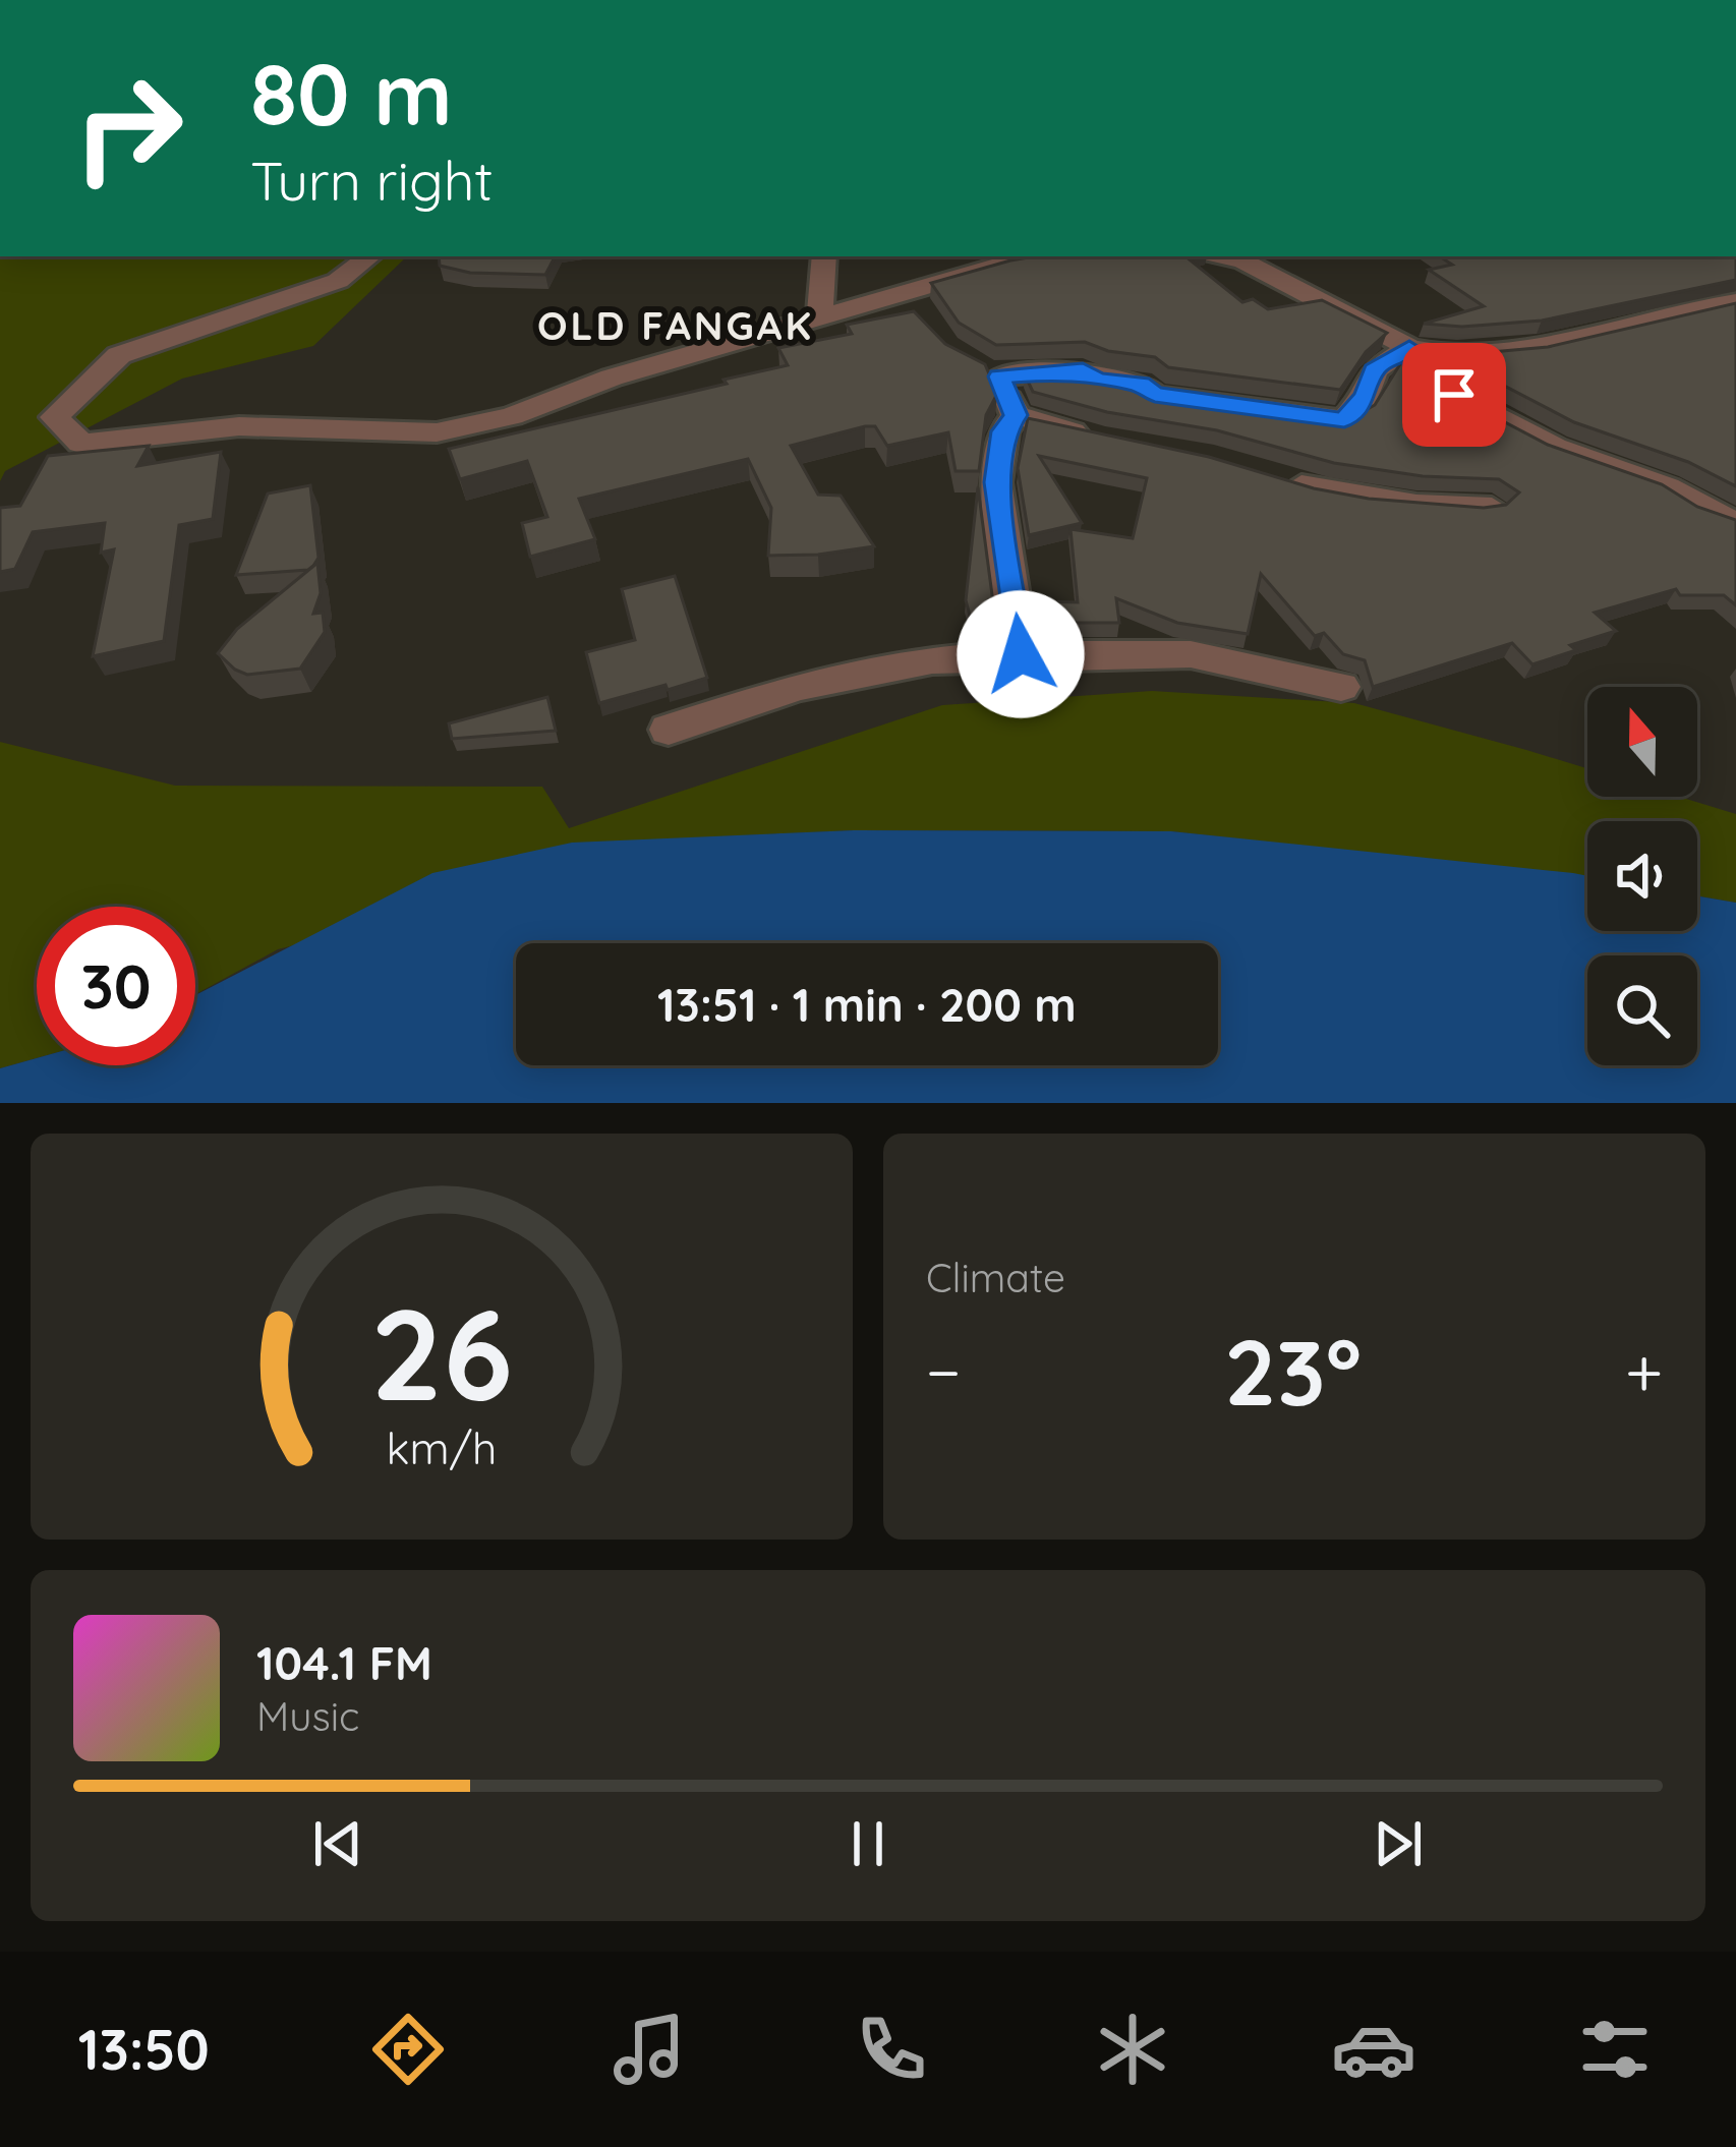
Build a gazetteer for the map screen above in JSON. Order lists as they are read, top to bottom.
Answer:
{
  "districts": ["OLD FANGAK"],
  "north": "top",
  "page": {
    "turn": ["80 m", "Turn right"],
    "limit": "30",
    "trip": "13:51 · 1 min · 200 m",
    "tile": "Climate",
    "heat": ["−", "23°", "+"],
    "song": ["104.1 FM", "Music"],
    "tabs": "13:50",
    "gauge": ["26", "km/h"]
  }
}
